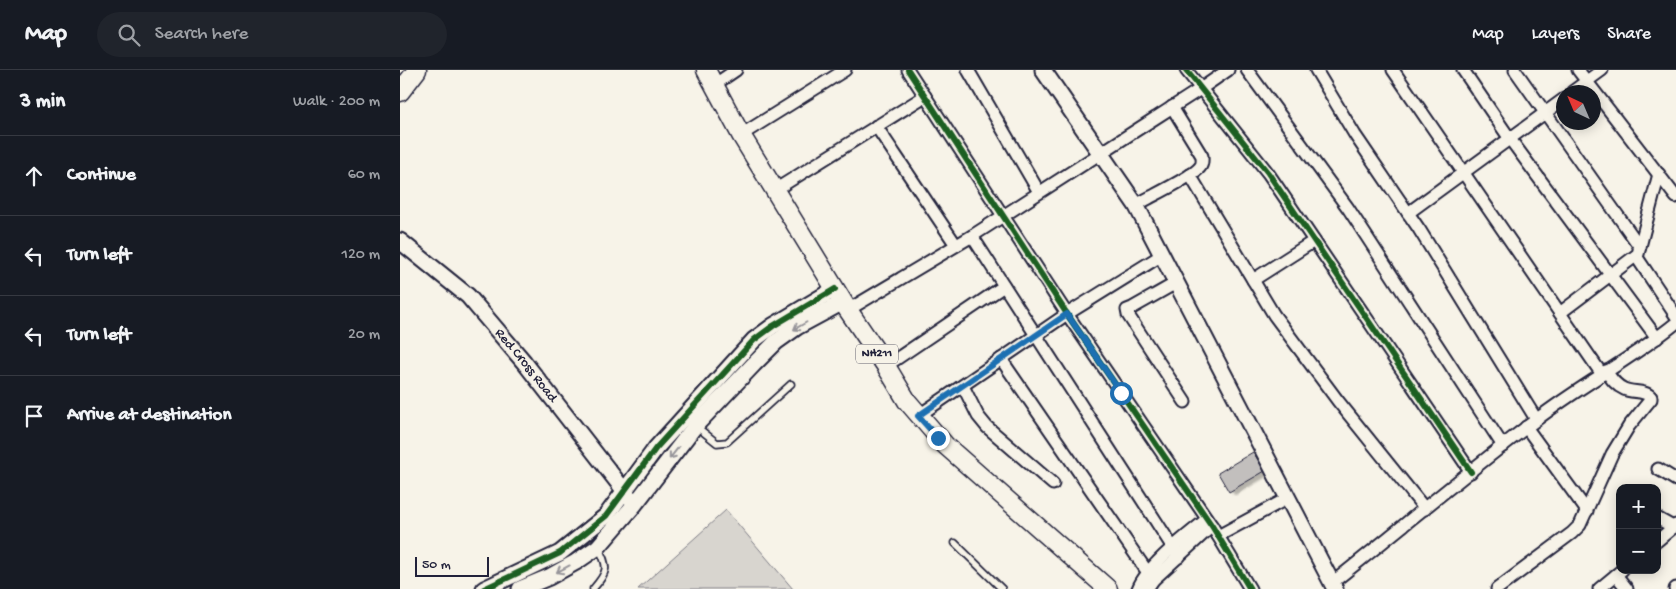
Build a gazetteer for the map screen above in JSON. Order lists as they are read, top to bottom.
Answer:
{
  "streets": {
    "main road": ["NH211"],
    "street": ["Red Cross Road"]
  },
  "scale_bar": "50 m",
  "north": "top left",
  "page": {
    "header": "Map",
    "search": "Search here",
    "nav": ["Map", "Layers", "Share"],
    "heading": ["3 min", "Walk · 200 m"],
    "list": [
      ["Continue", "60 m"],
      ["Turn left", "120 m"],
      ["Turn left", "20 m"],
      "Arrive at destination"
    ],
    "map_buttons": ["+", "−"],
    "scale": "50 m"
  }
}
